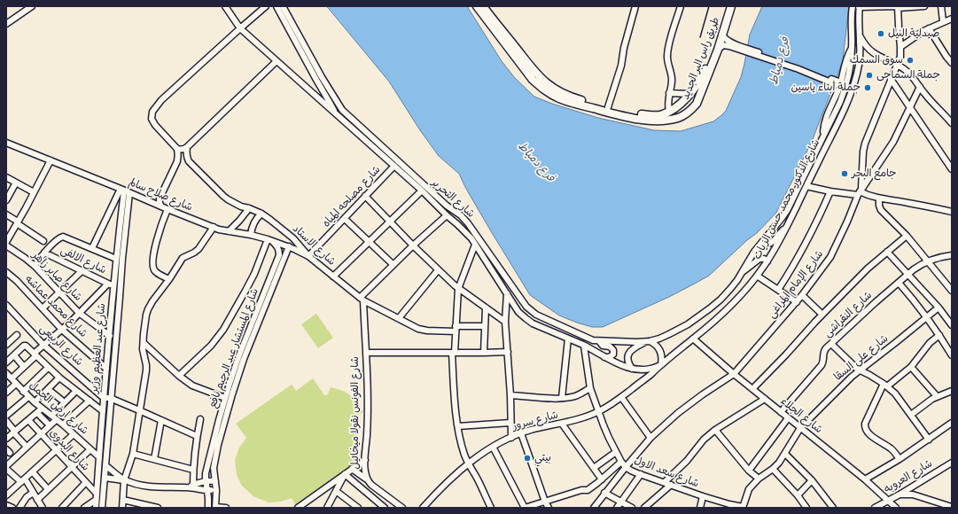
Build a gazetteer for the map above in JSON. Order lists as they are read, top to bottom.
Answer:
{
  "streets": {
    "main road": ["طريق راس البر الجديد"],
    "street": [
      "شارع صلاح سالم",
      "شارع مصلحه المياه",
      "شارع التحرير",
      "شارع الدكتور محمد حسن الزيات",
      "شارع الاستاد",
      "شارع الالفى",
      "شارع صابر زاهر",
      "شارع الإمام المراغى",
      "شارع محمد عماشه",
      "شارع النقراشى",
      "شارع الربيعى",
      "شارع عبد العظيم وزير",
      "شارع المستشار عبد الرحيم نافع",
      "شارع على السقا",
      "شارع ارض الجمل",
      "شارع الفونس نقولا ميخائيل",
      "شارع الجلاء",
      "شارع سرور",
      "شارع البدوى",
      "شارع سعد الاول",
      "شارع العروبه"
    ]
  },
  "crossings": [
    ["شارع صلاح سالم", "شارع مصلحه المياه"],
    ["شارع صلاح سالم", "شارع الاستاد"],
    ["شارع صلاح سالم", "شارع عبد العظيم وزير"],
    ["شارع صلاح سالم", "شارع المستشار عبد الرحيم نافع"],
    ["شارع مصلحه المياه", "شارع التحرير"],
    ["شارع مصلحه المياه", "شارع الاستاد"],
    ["شارع التحرير", "شارع الدكتور محمد حسن الزيات"],
    ["شارع التحرير", "شارع سرور"],
    ["شارع التحرير", "شارع سعد الاول"],
    ["شارع الدكتور محمد حسن الزيات", "شارع الجلاء"],
    ["شارع الدكتور محمد حسن الزيات", "شارع سرور"],
    ["شارع الاستاد", "شارع الفونس نقولا ميخائيل"],
    ["شارع الالفى", "شارع عبد العظيم وزير"],
    ["شارع صابر زاهر", "شارع عبد العظيم وزير"],
    ["شارع الإمام المراغى", "شارع الجلاء"],
    ["شارع الإمام المراغى", "شارع سعد الاول"],
    ["شارع محمد عماشه", "شارع عبد العظيم وزير"],
    ["شارع النقراشى", "شارع الجلاء"],
    ["شارع الربيعى", "شارع عبد العظيم وزير"],
    ["شارع عبد العظيم وزير", "شارع ارض الجمل"],
    ["شارع عبد العظيم وزير", "شارع البدوى"],
    ["شارع على السقا", "شارع الجلاء"],
    ["شارع على السقا", "شارع سعد الاول"],
    ["شارع الجلاء", "شارع العروبه"],
    ["شارع سرور", "شارع سعد الاول"]
  ],
  "water": ["فرع دمياط"],
  "places": [
    "صيدلية النيل",
    "سوق السمك",
    "جملة السماحى",
    "جملة أبناء ياسين",
    "جامع البحر",
    "بيتي"
  ]
}
